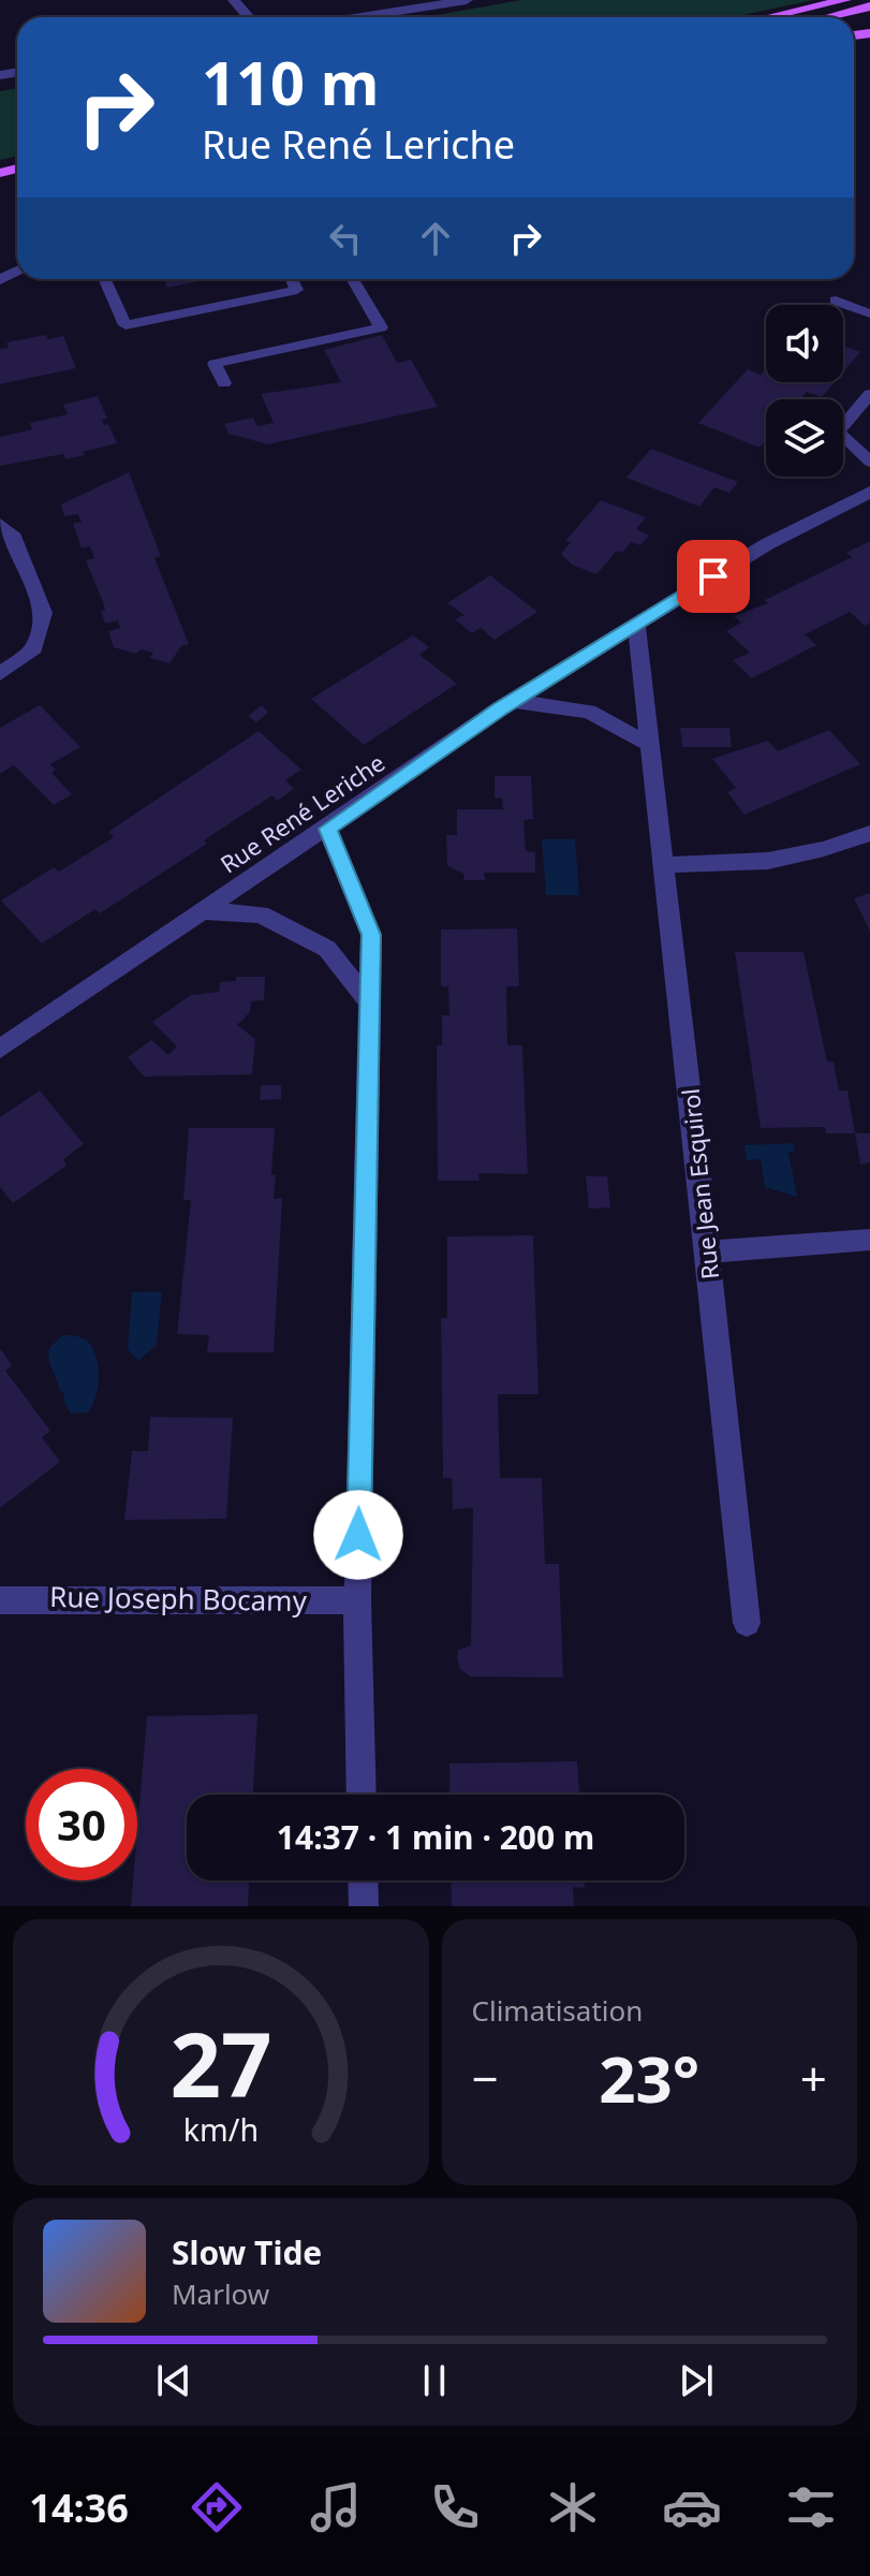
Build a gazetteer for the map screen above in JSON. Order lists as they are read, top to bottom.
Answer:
{
  "streets": {
    "street": ["Rue René Leriche", "Rue Jean Esquirol", "Rue Joseph Bocamy"]
  },
  "crossings": [
    ["Rue René Leriche", "Rue Jean Esquirol"]
  ],
  "page": {
    "turn": ["110 m", "Rue René Leriche"],
    "limit": "30",
    "trip": "14:37 · 1 min · 200 m",
    "tile": "Climatisation",
    "heat": ["−", "23°", "+"],
    "song": ["Slow Tide", "Marlow"],
    "tabs": "14:36",
    "gauge": ["27", "km/h"]
  }
}
